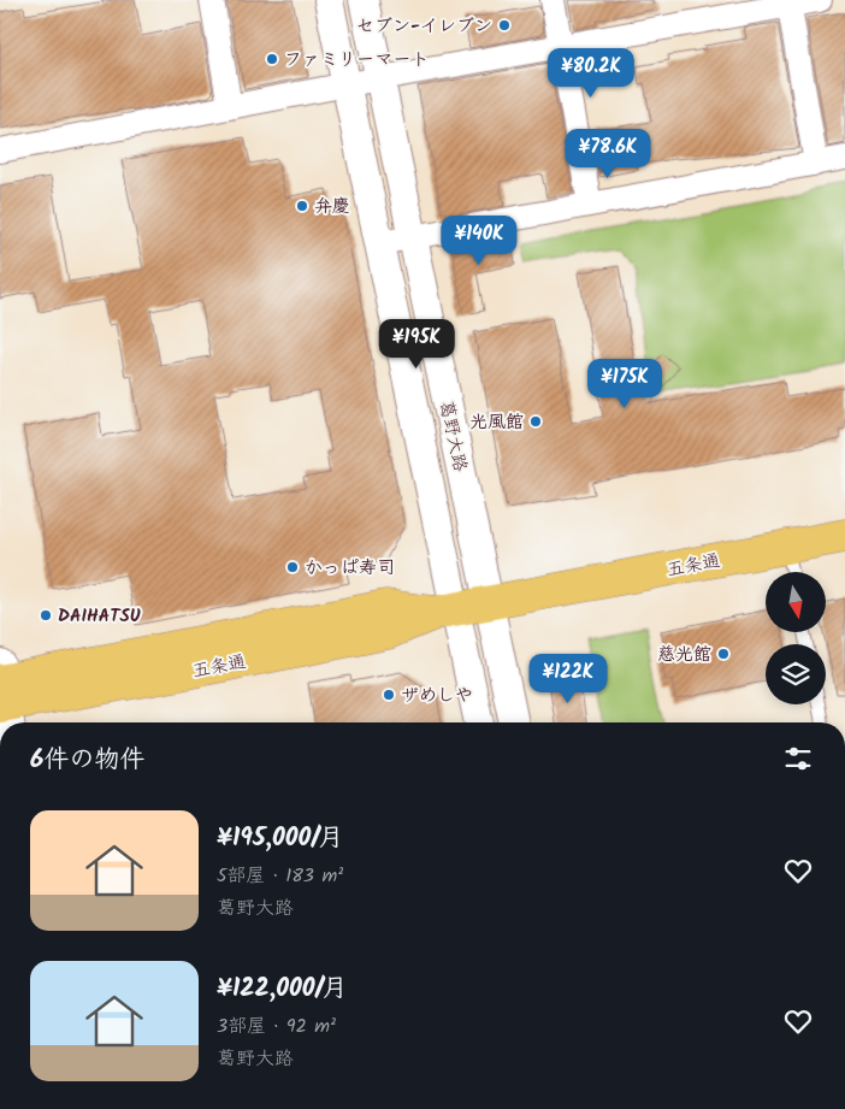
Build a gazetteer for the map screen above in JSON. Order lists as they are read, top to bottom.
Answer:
{
  "streets": {
    "highway": ["五条通"],
    "street": ["葛野大路"]
  },
  "crossings": [
    ["葛野大路", "五条通"]
  ],
  "places": [
    "セブン-イレブン",
    "ファミリーマート",
    "弁慶",
    "光風館",
    "かっぱ寿司",
    "DAIHATSU",
    "慈光館",
    "ザめしや"
  ],
  "north": "bottom",
  "page": {
    "price": [
      "¥80.2K",
      "¥78.6K",
      "¥140K",
      "¥195K",
      "¥175K",
      "¥122K"
    ],
    "heading": "6件の物件",
    "list": [
      {
        "name": "¥195,000/月",
        "note": "5部屋 · 183 m² · 葛野大路"
      },
      {
        "name": "¥122,000/月",
        "note": "3部屋 · 92 m² · 葛野大路"
      }
    ]
  }
}
